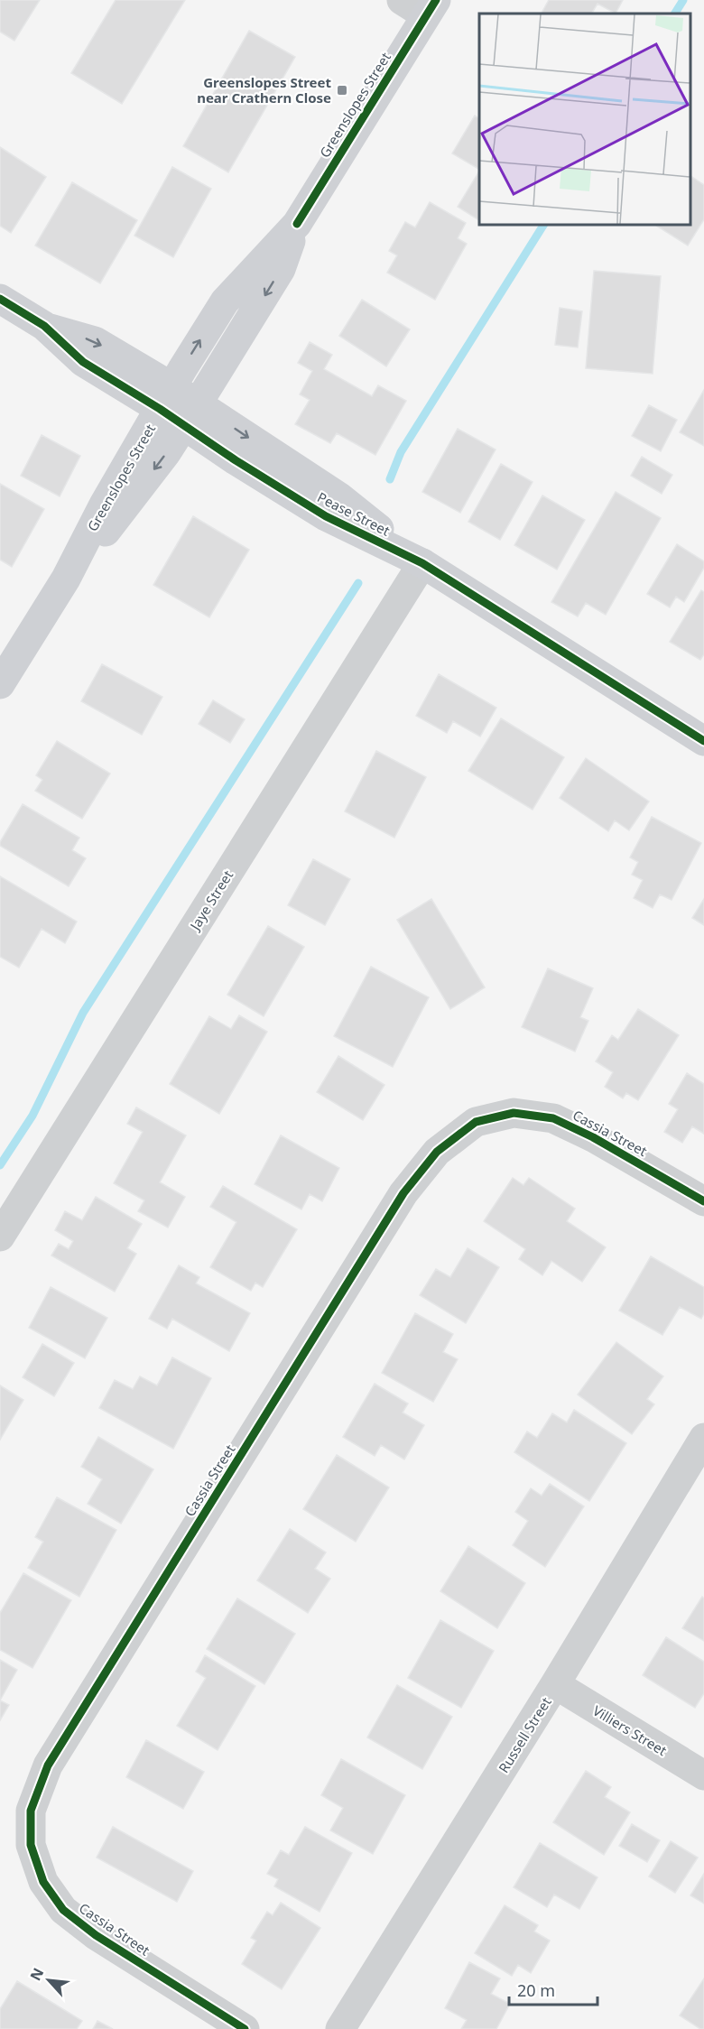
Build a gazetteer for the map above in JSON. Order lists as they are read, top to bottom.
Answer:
{
  "streets": {
    "street": [
      "Greenslopes Street",
      "Pease Street",
      "Jaye Street",
      "Cassia Street",
      "Villiers Street",
      "Russell Street"
    ]
  },
  "crossings": [
    ["Greenslopes Street", "Pease Street"],
    ["Pease Street", "Jaye Street"],
    ["Villiers Street", "Russell Street"]
  ],
  "places": {
    "transit": ["Greenslopes Street near Crathern Close"]
  },
  "scale_bar": "20 m",
  "north": "top left"
}
